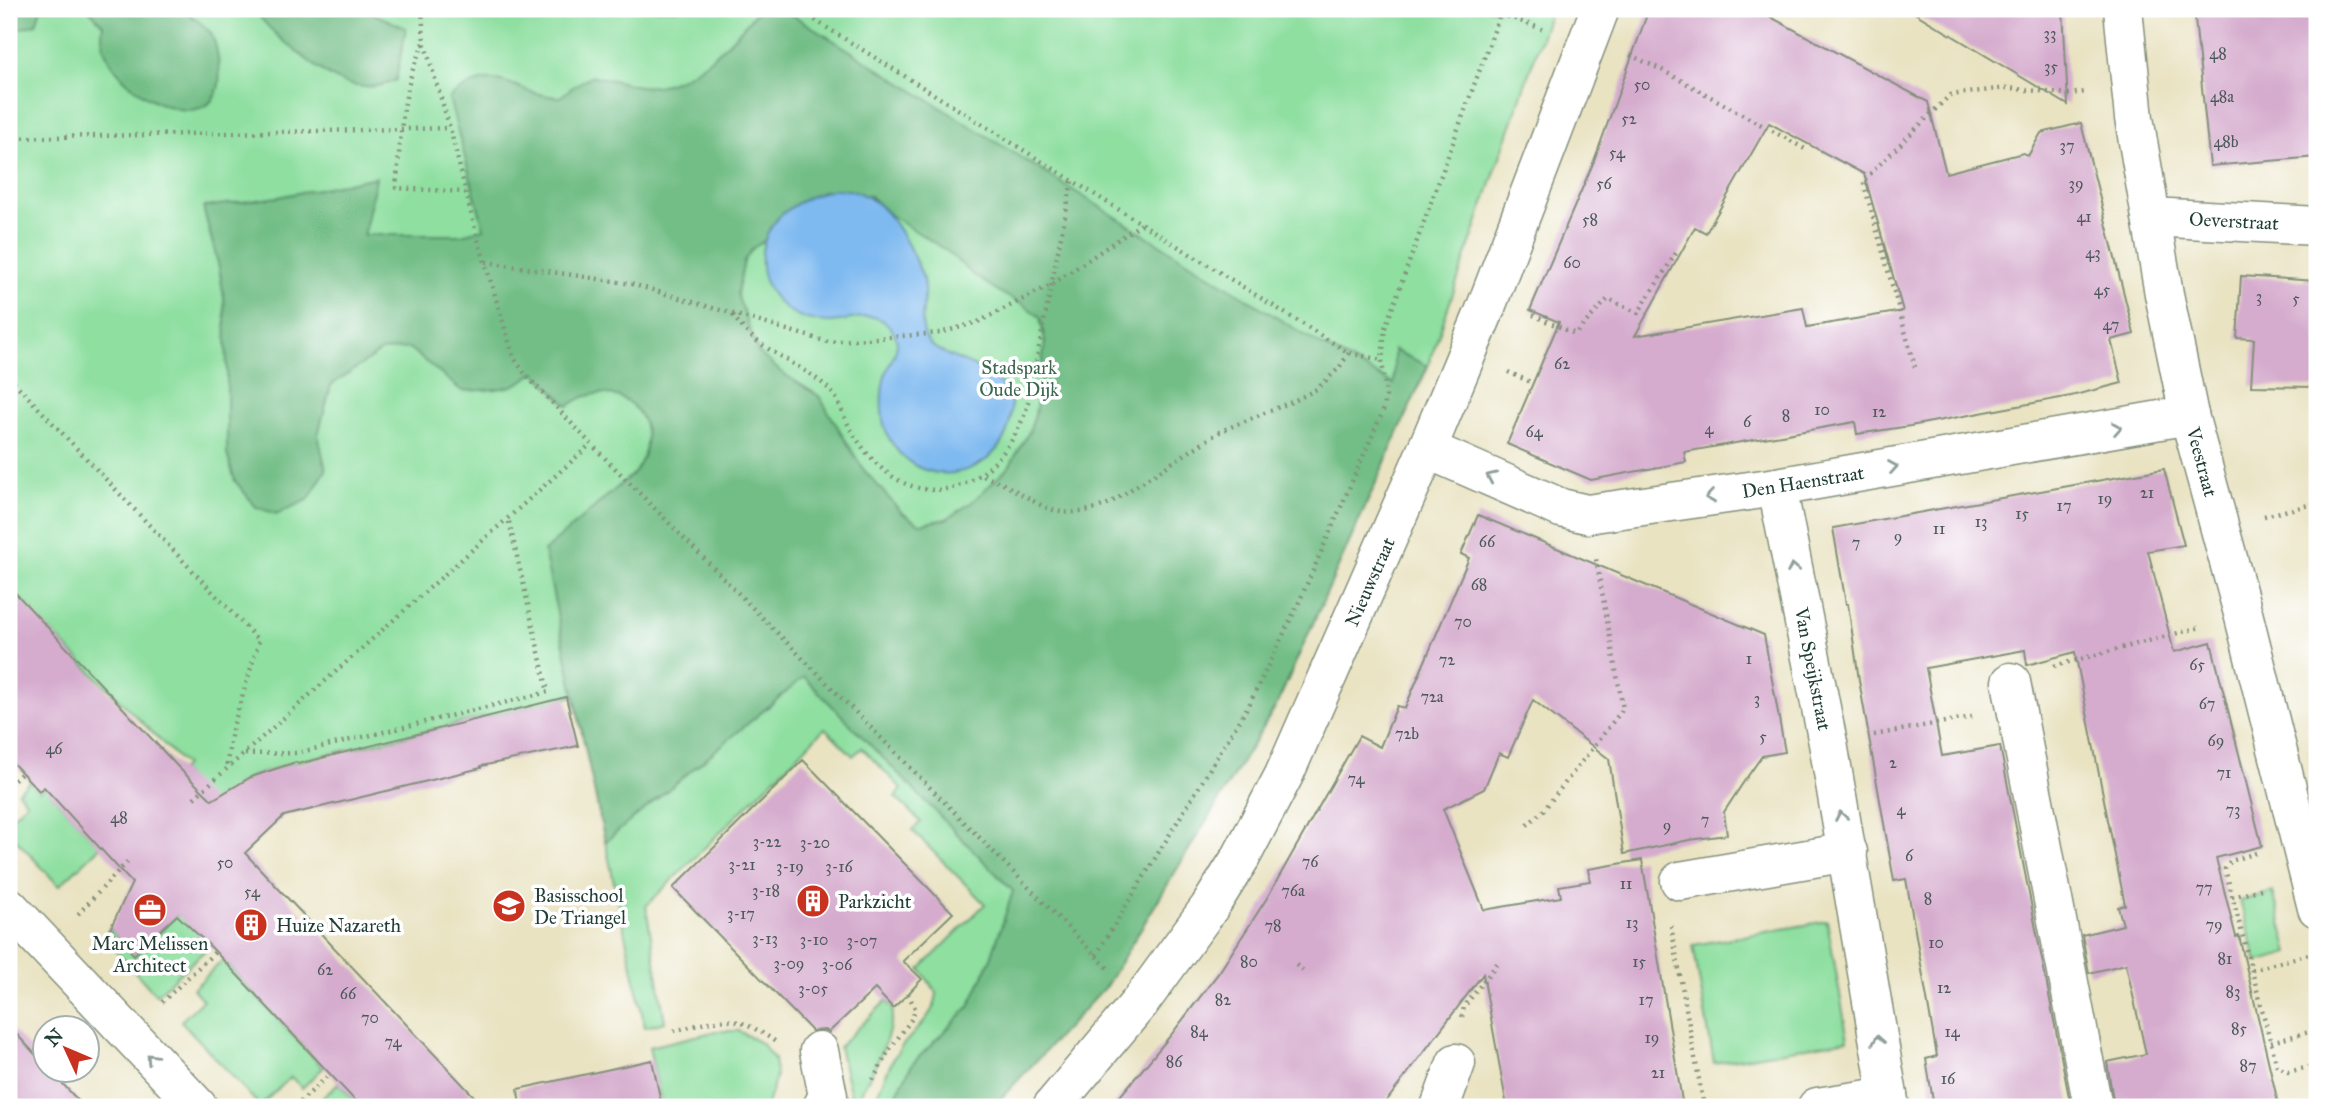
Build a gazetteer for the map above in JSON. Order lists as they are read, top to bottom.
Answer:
{
  "streets": {
    "street": [
      "Oeverstraat",
      "Veestraat",
      "Den Haenstraat",
      "Nieuwstraat",
      "Van Speijkstraat"
    ]
  },
  "crossings": [
    ["Oeverstraat", "Veestraat"],
    ["Veestraat", "Den Haenstraat"],
    ["Den Haenstraat", "Nieuwstraat"],
    ["Den Haenstraat", "Van Speijkstraat"]
  ],
  "parks": ["Stadspark Oude Dijk"],
  "places": {
    "building": ["Parkzicht", "Huize Nazareth"],
    "school or university": ["Basisschool De Triangel"],
    "office": ["Marc Melissen Architect"]
  },
  "house_numbers": [
    "33",
    "48",
    "35",
    "50",
    "48a",
    "52",
    "48b",
    "37",
    "54",
    "56",
    "39",
    "41",
    "58",
    "43",
    "60",
    "45",
    "3",
    "5",
    "47",
    "62",
    "10",
    "12",
    "8",
    "6",
    "4",
    "64",
    "21",
    "19",
    "17",
    "15",
    "13",
    "11",
    "9",
    "66",
    "7",
    "68",
    "70",
    "1",
    "72",
    "65",
    "72a",
    "3",
    "67",
    "72b",
    "5",
    "69",
    "46",
    "2",
    "71",
    "74",
    "4",
    "73",
    "48",
    "7",
    "9",
    "3-22",
    "3-20",
    "6",
    "76",
    "50",
    "3-21",
    "3-19",
    "3-16",
    "11",
    "77",
    "3-18",
    "76a",
    "54",
    "8",
    "3-17",
    "13",
    "79",
    "78",
    "3-13",
    "3-10",
    "3-07",
    "10",
    "81",
    "80",
    "15",
    "3-09",
    "3-06",
    "62",
    "12",
    "3-05",
    "83",
    "66",
    "82",
    "17",
    "70",
    "85",
    "84",
    "14",
    "19",
    "74",
    "86",
    "87",
    "21",
    "16"
  ],
  "north": "top left"
}
